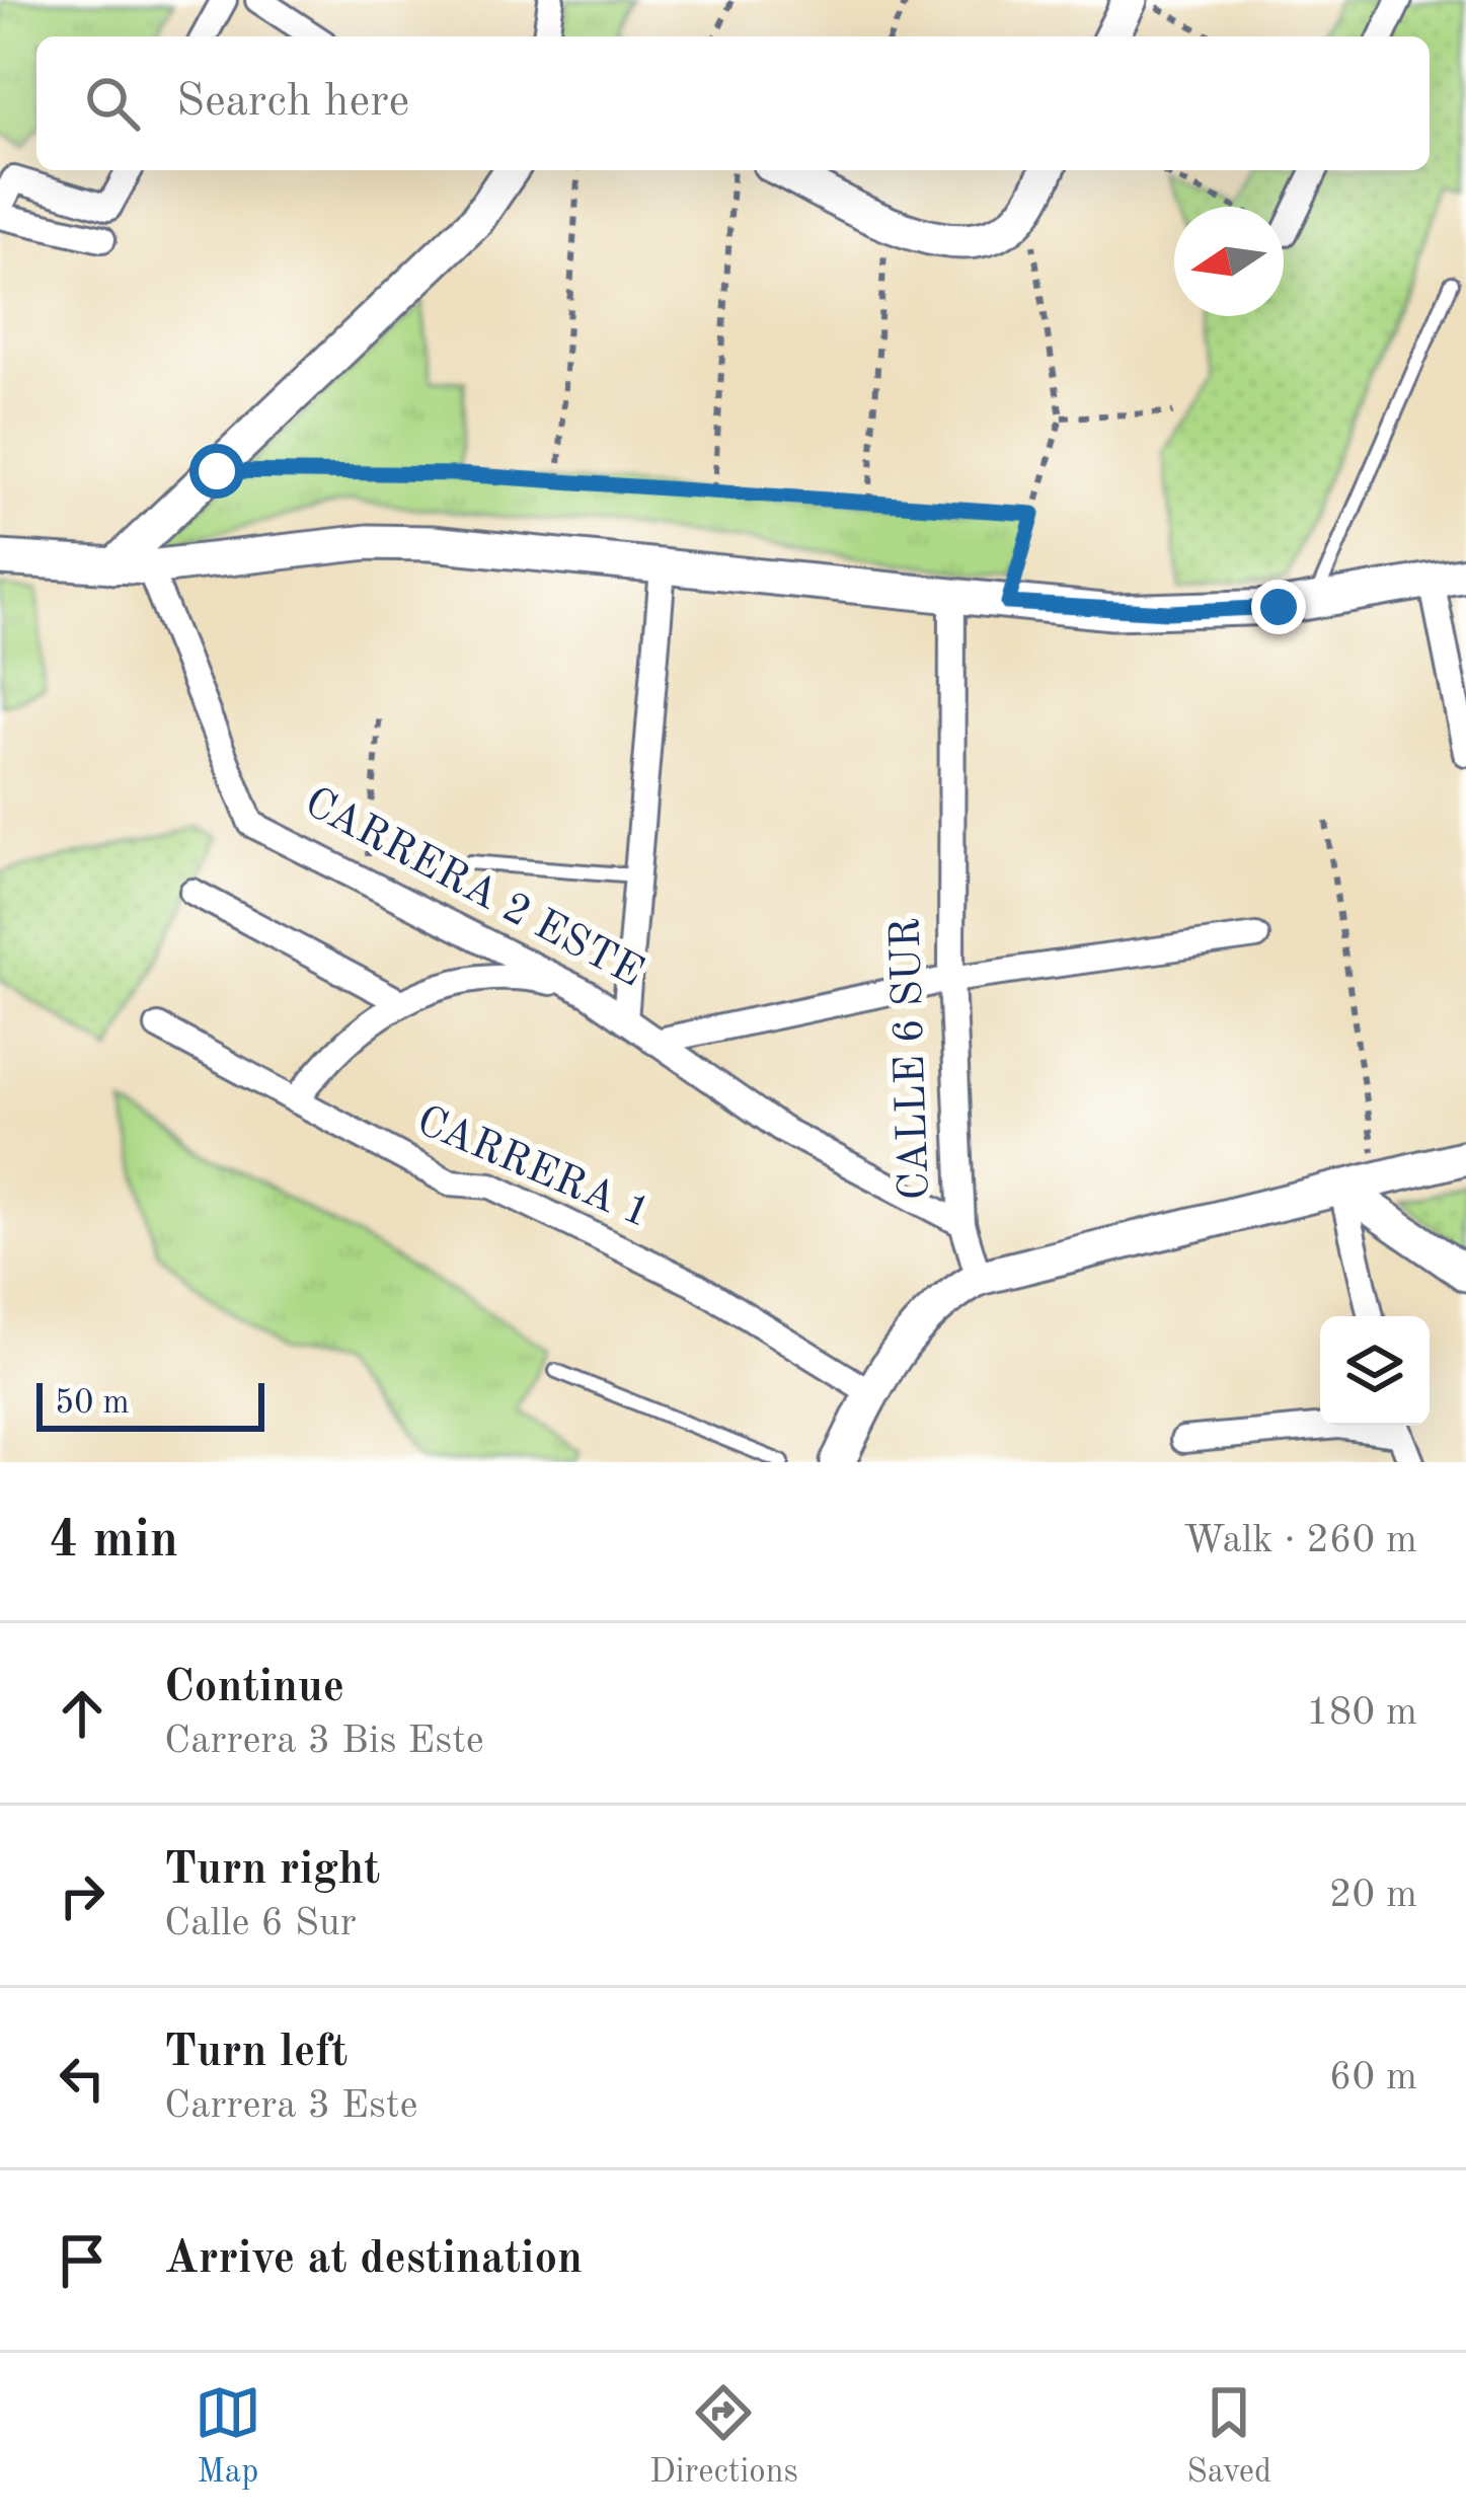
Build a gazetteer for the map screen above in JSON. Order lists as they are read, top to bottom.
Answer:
{
  "streets": {
    "street": ["CARRERA 2 ESTE", "CALLE 6 SUR", "CARRERA 1"]
  },
  "crossings": [
    ["CARRERA 2 ESTE", "CALLE 6 SUR"]
  ],
  "scale_bar": "50 m",
  "north": "left",
  "page": {
    "search": "Search here",
    "scale": "50 m",
    "heading": ["4 min", "Walk · 260 m"],
    "list": [
      ["Continue", "Carrera 3 Bis Este", "180 m"],
      ["Turn right", "Calle 6 Sur", "20 m"],
      ["Turn left", "Carrera 3 Este", "60 m"],
      "Arrive at destination"
    ],
    "nav": ["Map", "Directions", "Saved"]
  }
}
